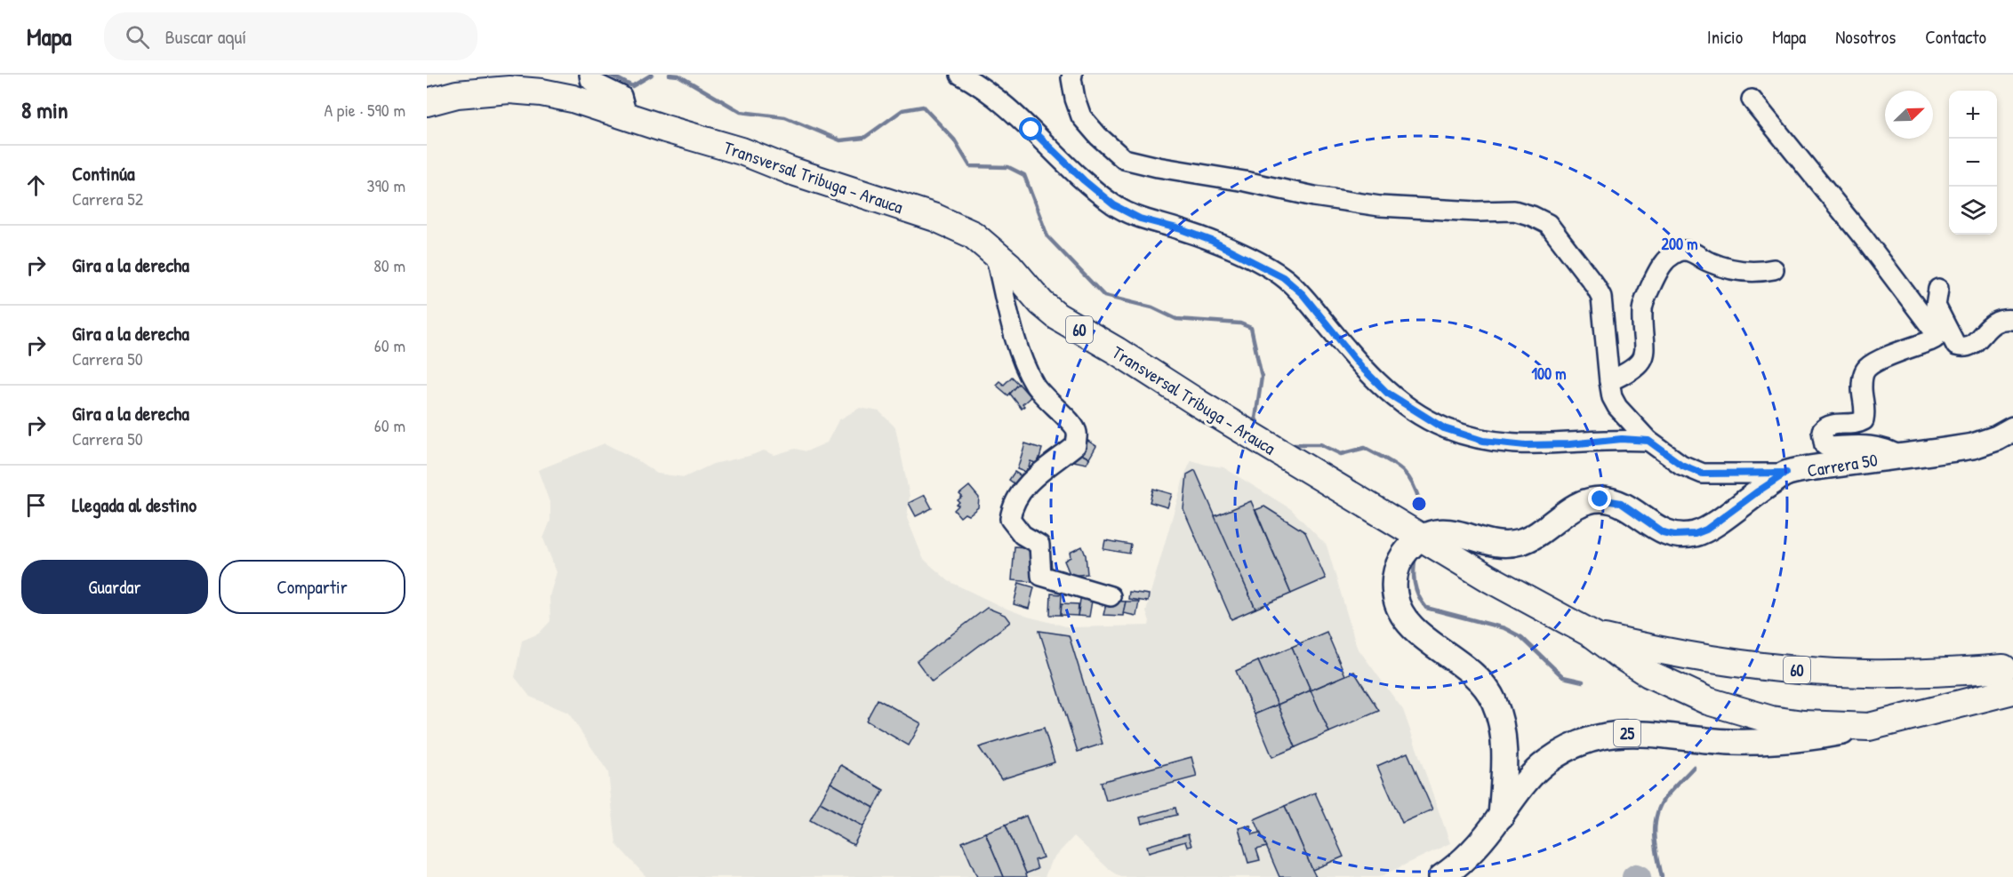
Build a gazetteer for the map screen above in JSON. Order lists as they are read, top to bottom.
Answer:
{
  "streets": {
    "highway": ["Transversal Tribuga - Arauca", "60", "25"],
    "main road": ["Carrera 50"]
  },
  "crossings": [
    ["Transversal Tribuga - Arauca", "Carrera 50"],
    ["Transversal Tribuga - Arauca", "25"]
  ],
  "north": "top right",
  "page": {
    "header": "Mapa",
    "search": "Buscar aquí",
    "nav": [
      "Inicio",
      "Mapa",
      "Nosotros",
      "Contacto"
    ],
    "heading": ["8 min", "A pie · 590 m"],
    "map_buttons": ["+", "−"],
    "list": [
      ["Continúa", "Carrera 52", "390 m"],
      ["Gira a la derecha", "80 m"],
      ["Gira a la derecha", "Carrera 50", "60 m"],
      ["Gira a la derecha", "Carrera 50", "60 m"],
      "Llegada al destino"
    ],
    "buttons": ["Guardar", "Compartir"]
  },
  "rings": ["200 m", "100 m"]
}
